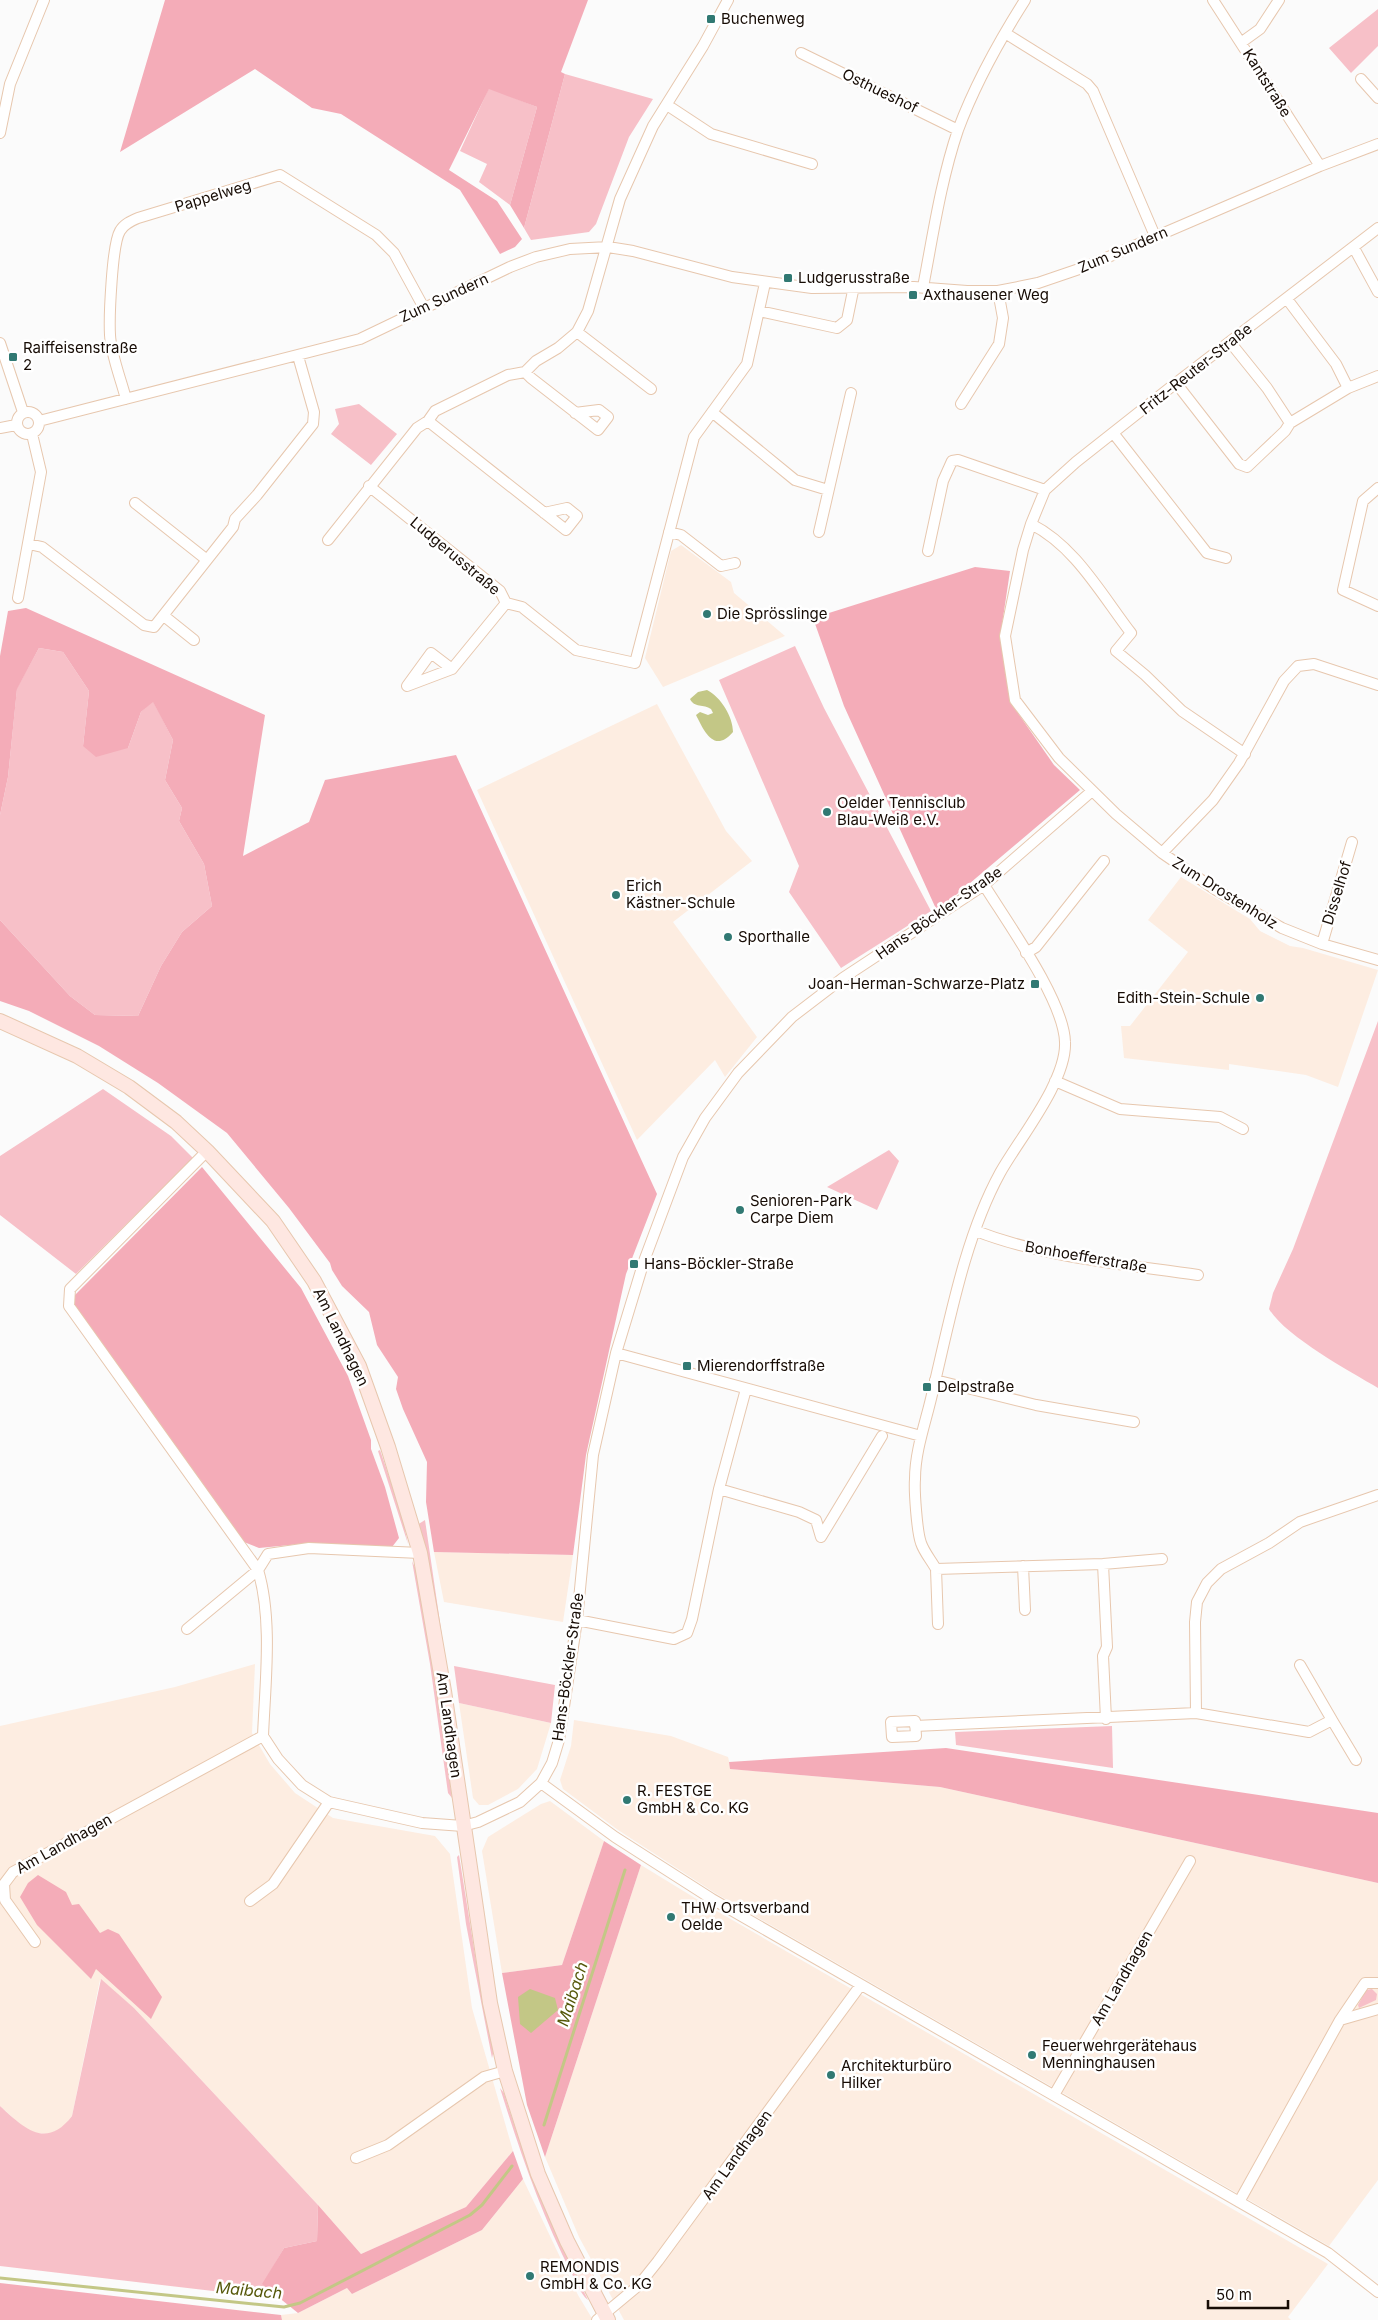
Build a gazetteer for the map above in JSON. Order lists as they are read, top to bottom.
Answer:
{
  "streets": {
    "street": [
      "Kantstraße",
      "Osthueshof",
      "Pappelweg",
      "Zum Sundern",
      "Fritz-Reuter-Straße",
      "Ludgerusstraße",
      "Zum Drostenholz",
      "Disselhof",
      "Hans-Böckler-Straße",
      "Bonhoefferstraße",
      "Am Landhagen"
    ]
  },
  "crossings": [
    ["Kantstraße", "Zum Sundern"],
    ["Pappelweg", "Zum Sundern"],
    ["Zum Sundern", "Ludgerusstraße"],
    ["Fritz-Reuter-Straße", "Zum Drostenholz"],
    ["Fritz-Reuter-Straße", "Hans-Böckler-Straße"],
    ["Zum Drostenholz", "Disselhof"],
    ["Zum Drostenholz", "Hans-Böckler-Straße"],
    ["Hans-Böckler-Straße", "Am Landhagen"]
  ],
  "water": ["Maibach"],
  "places": {
    "transit": [
      "Buchenweg",
      "Ludgerusstraße",
      "Axthausener Weg",
      "Raiffeisenstraße 2",
      "Joan-Herman-Schwarze-Platz",
      "Hans-Böckler-Straße",
      "Mierendorffstraße",
      "Delpstraße"
    ],
    "other": [
      "Die Sprösslinge",
      "Oelder Tennisclub Blau-Weiß e.V.",
      "Erich Kästner-Schule",
      "Sporthalle",
      "Edith-Stein-Schule",
      "Senioren-Park Carpe Diem",
      "R. FESTGE GmbH & Co. KG",
      "THW Ortsverband Oelde",
      "Feuerwehrgerätehaus Menninghausen",
      "Architekturbüro Hilker",
      "REMONDIS GmbH & Co. KG"
    ]
  },
  "scale_bar": "50 m"
}
